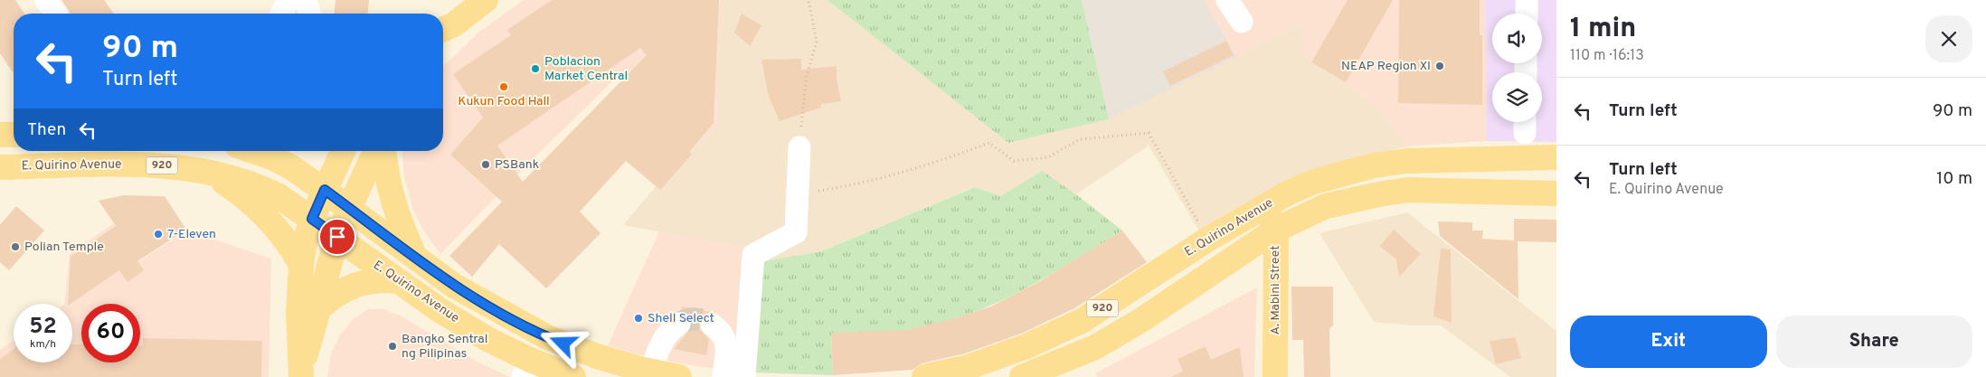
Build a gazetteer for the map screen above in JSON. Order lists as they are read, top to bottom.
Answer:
{
  "streets": {
    "main road": ["E. Quirino Avenue", "920", "A. Mabini Street"]
  },
  "crossings": [
    ["E. Quirino Avenue", "A. Mabini Street"]
  ],
  "places": [
    "NEAP Region XI",
    "Poblacion Market Central",
    "Kukun Food Hall",
    "PSBank",
    "7-Eleven",
    "Polian Temple",
    "Shell Select",
    "Bangko Sentral ng Pilipinas"
  ],
  "page": {
    "heading": ["1 min", "110 m · 16:13"],
    "turn": ["90 m", "Turn left"],
    "list": [
      {
        "name": "Turn left",
        "value": "90 m"
      },
      {
        "name": "Turn left",
        "note": "E. Quirino Avenue",
        "value": "10 m"
      }
    ],
    "then": "Then",
    "speed": "52 km/h",
    "limit": "60",
    "buttons": ["Exit", "Share"]
  }
}
